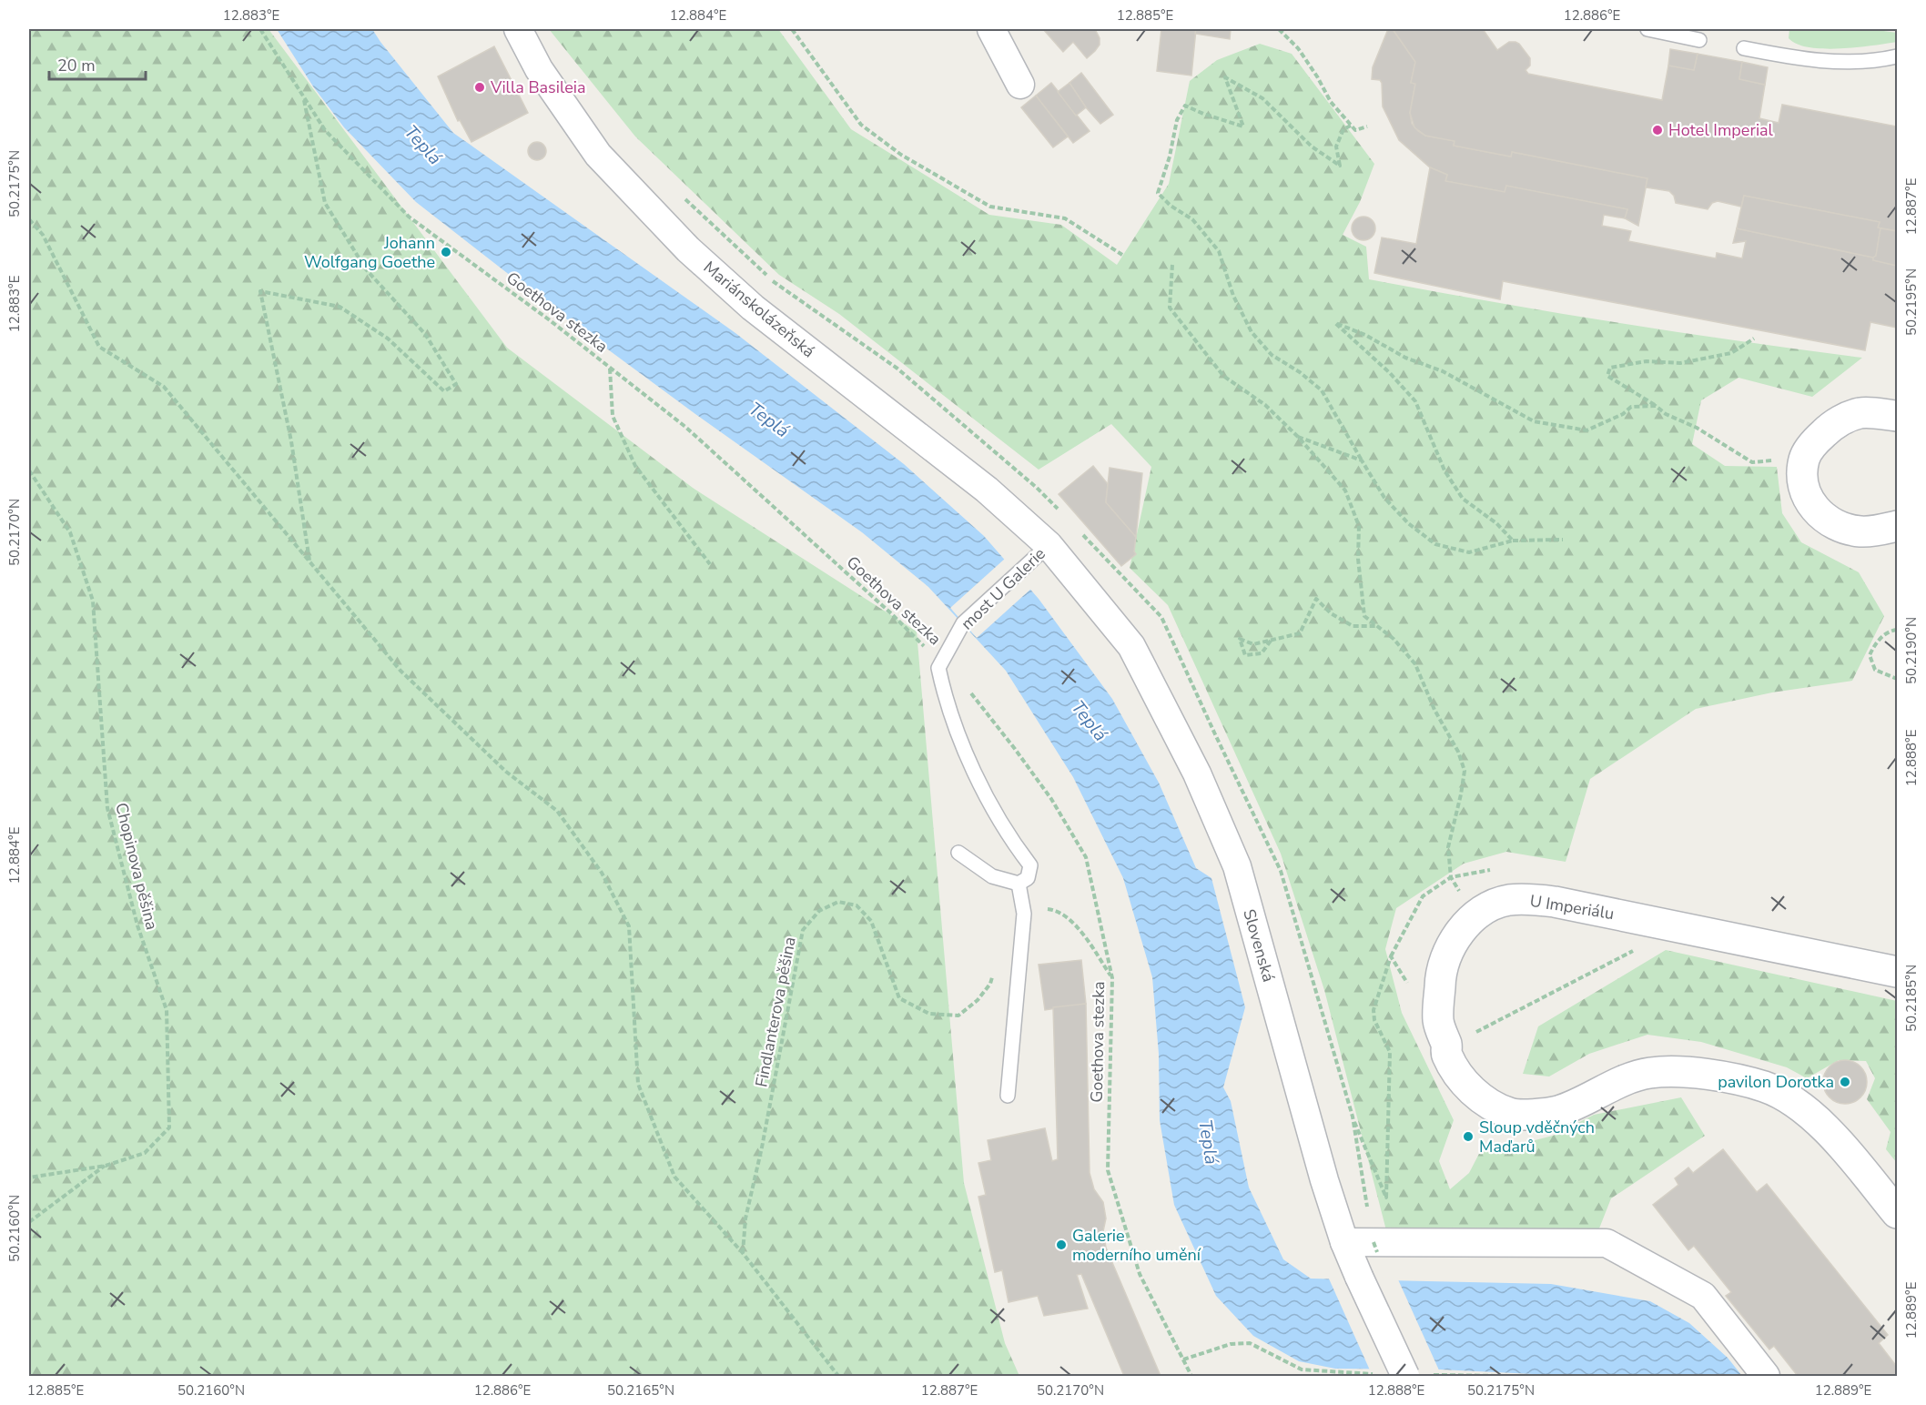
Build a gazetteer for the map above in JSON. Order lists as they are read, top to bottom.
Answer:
{
  "streets": {
    "street": ["Mariánskolázeňská", "U Imperiálu", "Slovenská"],
    "lane": ["most U Galerie"],
    "path": ["Goethova stezka", "Chopinova pěšina", "Findlanterova pěšina"]
  },
  "crossings": [
    ["Mariánskolázeňská", "most U Galerie"],
    ["Mariánskolázeňská", "Slovenská"],
    ["Goethova stezka", "most U Galerie"],
    ["most U Galerie", "Slovenská"]
  ],
  "water": ["Teplá"],
  "places": [
    "Villa Basileia",
    "Hotel Imperial",
    "Johann Wolfgang Goethe",
    "pavilon Dorotka",
    "Sloup vděčných Maďarů",
    "Galerie moderního umění"
  ],
  "scale_bar": "20 m",
  "coordinates": [
    "12.883°E",
    "12.884°E",
    "12.885°E",
    "12.886°E",
    "50.2175°N",
    "12.887°E",
    "50.2195°N",
    "50.2170°N",
    "50.2190°N",
    "12.888°E",
    "50.2185°N",
    "50.2160°N",
    "12.889°E",
    "50.2165°N"
  ]
}
